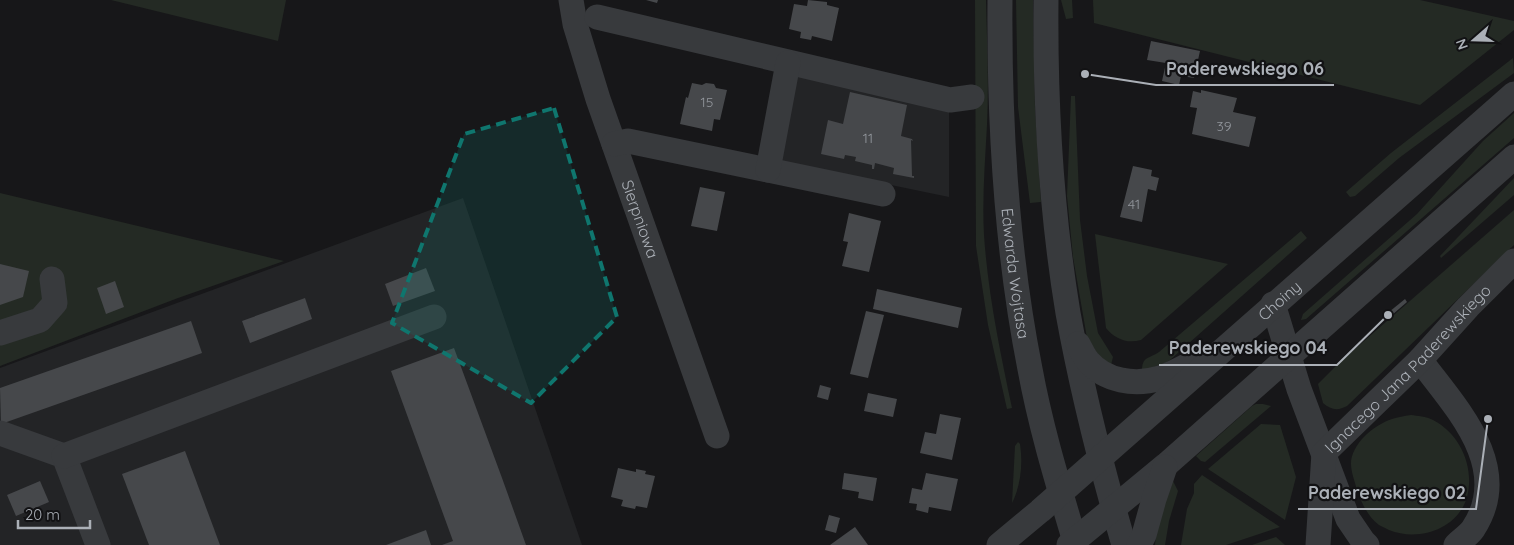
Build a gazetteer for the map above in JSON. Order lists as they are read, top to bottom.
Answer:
{
  "streets": {
    "street": [
      "Sierpniowa",
      "Edwarda Wojtasa",
      "Choiny",
      "Ignacego Jana Paderewskiego"
    ]
  },
  "crossings": [
    ["Edwarda Wojtasa", "Choiny"]
  ],
  "places": ["Paderewskiego 06", "Paderewskiego 04", "Paderewskiego 02"],
  "house_numbers": [
    "15",
    "39",
    "11",
    "41"
  ],
  "scale_bar": "20 m",
  "north": "left"
}
